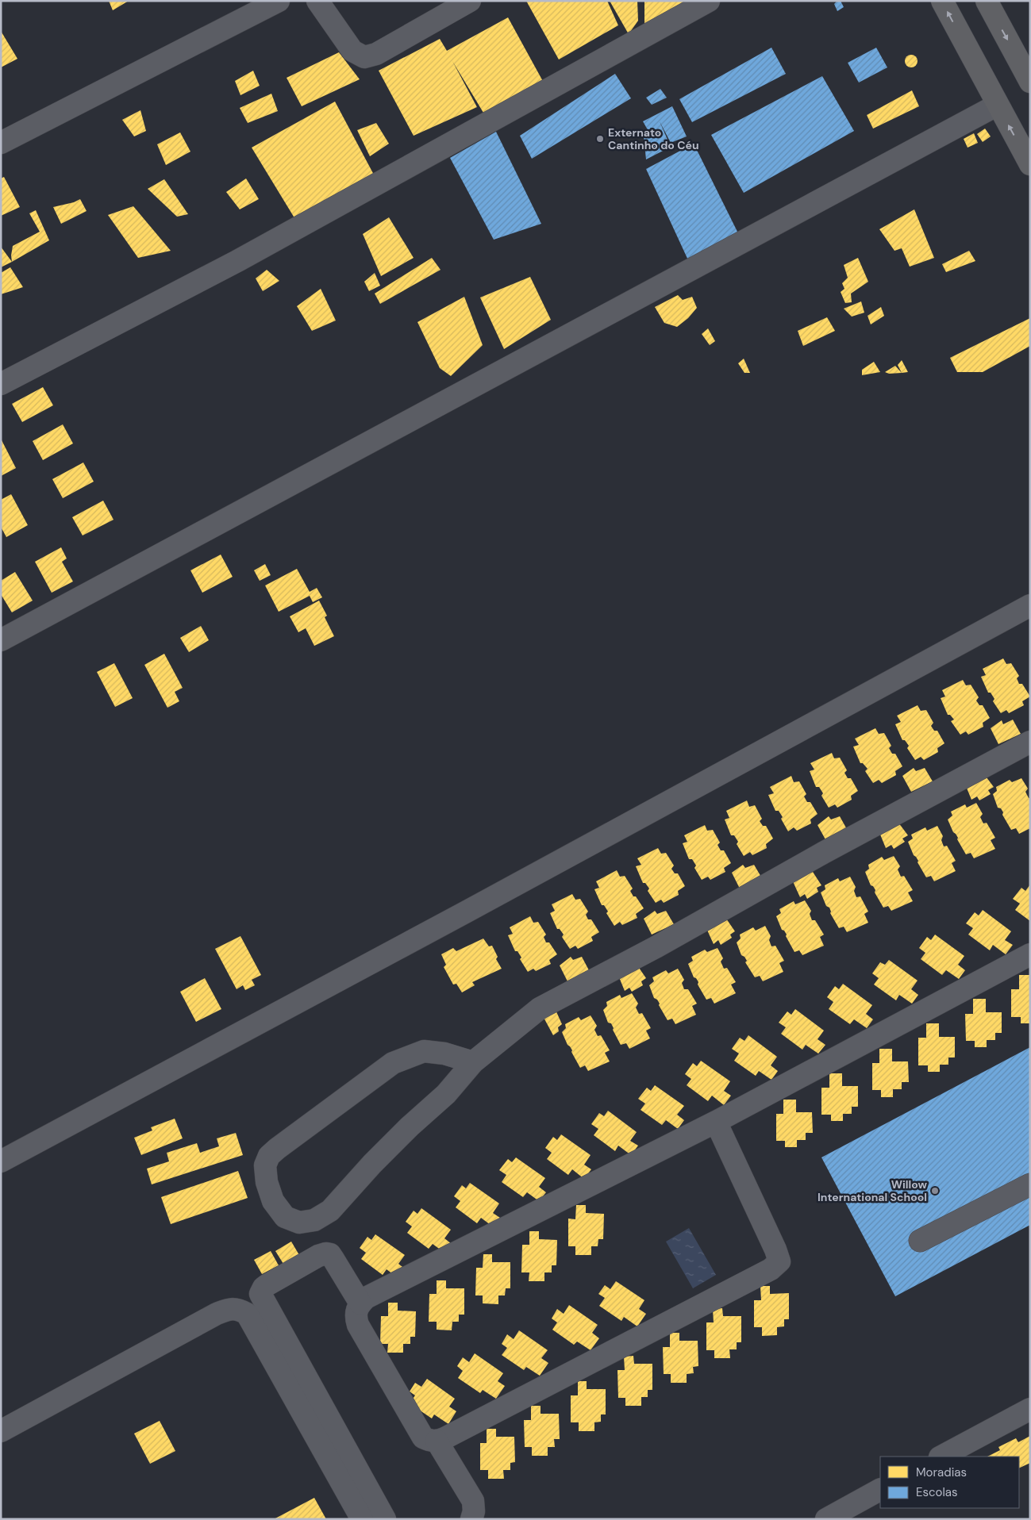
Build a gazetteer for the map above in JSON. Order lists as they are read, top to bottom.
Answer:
{
  "places": ["Externato Cantinho do Céu", "Willow International School"],
  "legend": ["Moradias", "Escolas"]
}
